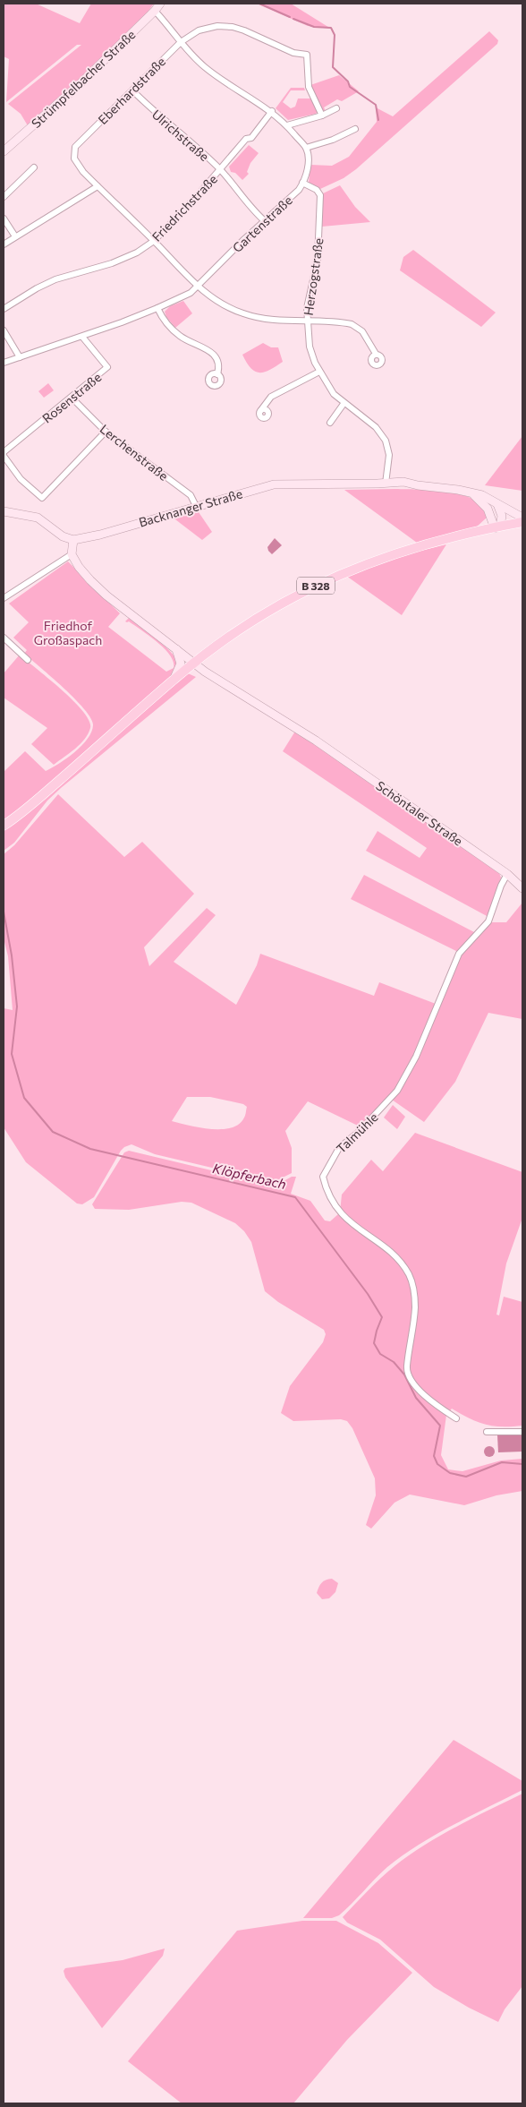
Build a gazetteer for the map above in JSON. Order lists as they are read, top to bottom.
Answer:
{
  "streets": {
    "main road": ["B 328"],
    "street": [
      "Strümpfelbacher Straße",
      "Eberhardstraße",
      "Ulrichstraße",
      "Friedrichstraße",
      "Gartenstraße",
      "Herzogstraße",
      "Rosenstraße",
      "Lerchenstraße",
      "Backnanger Straße",
      "Schöntaler Straße",
      "Talmühle"
    ]
  },
  "crossings": [
    ["Eberhardstraße", "Ulrichstraße"],
    ["Eberhardstraße", "Friedrichstraße"],
    ["Eberhardstraße", "Gartenstraße"],
    ["Eberhardstraße", "Herzogstraße"],
    ["Ulrichstraße", "Friedrichstraße"],
    ["Ulrichstraße", "Gartenstraße"],
    ["Gartenstraße", "Herzogstraße"],
    ["Gartenstraße", "Rosenstraße"],
    ["Herzogstraße", "Backnanger Straße"],
    ["Rosenstraße", "Lerchenstraße"],
    ["Lerchenstraße", "Backnanger Straße"],
    ["B 328", "Schöntaler Straße"],
    ["Schöntaler Straße", "Talmühle"]
  ],
  "water": ["Klöpferbach"],
  "parks": ["Friedhof Großaspach"]
}
